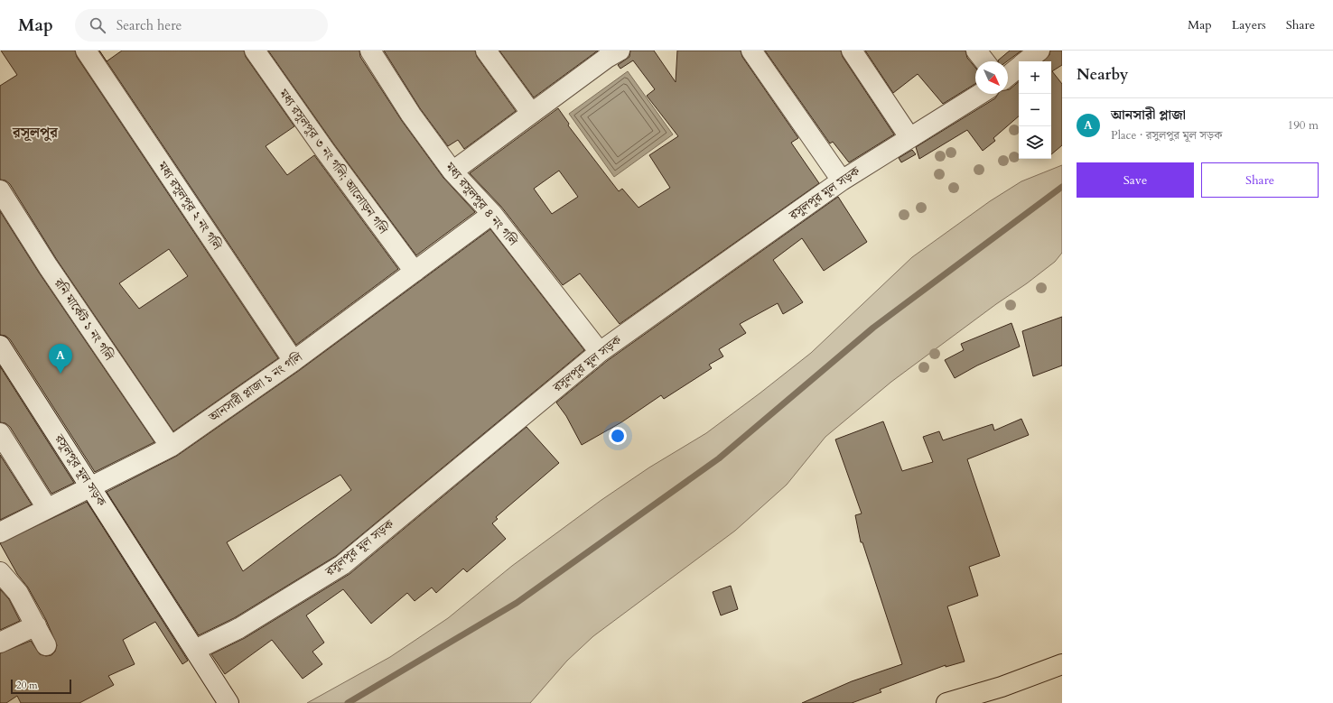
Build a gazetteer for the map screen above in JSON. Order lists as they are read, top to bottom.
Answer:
{
  "streets": {
    "street": [
      "মধ্য রসুলপুর ৩ নং গলি; আলোড়ন গলি",
      "রসুলপুর মূল সড়ক",
      "মধ্য রসুলপুর ৪ নং গলি",
      "মধ্য রসুলপুর ২ নং গলি",
      "রনি মার্কেট ১ নং গলি",
      "আনসারী প্লাজা ১ নং গলি"
    ]
  },
  "crossings": [
    ["মধ্য রসুলপুর ৩ নং গলি; আলোড়ন গলি", "আনসারী প্লাজা ১ নং গলি"],
    ["রসুলপুর মূল সড়ক", "মধ্য রসুলপুর ৪ নং গলি"],
    ["রসুলপুর মূল সড়ক", "আনসারী প্লাজা ১ নং গলি"],
    ["মধ্য রসুলপুর ৪ নং গলি", "আনসারী প্লাজা ১ নং গলি"],
    ["মধ্য রসুলপুর ২ নং গলি", "আনসারী প্লাজা ১ নং গলি"],
    ["রনি মার্কেট ১ নং গলি", "আনসারী প্লাজা ১ নং গলি"]
  ],
  "districts": ["রসূলপুর"],
  "scale_bar": "20 m",
  "north": "bottom right",
  "page": {
    "header": "Map",
    "search": "Search here",
    "nav": ["Map", "Layers", "Share"],
    "heading": "Nearby",
    "map_buttons": ["+", "−"],
    "list": [
      {
        "mark": "A",
        "name": "আনসারী প্লাজা",
        "note": "Place · রসুলপুর মূল সড়ক",
        "value": "190 m"
      }
    ],
    "buttons": ["Save", "Share"],
    "pins": "A",
    "scale": "20 m"
  }
}
